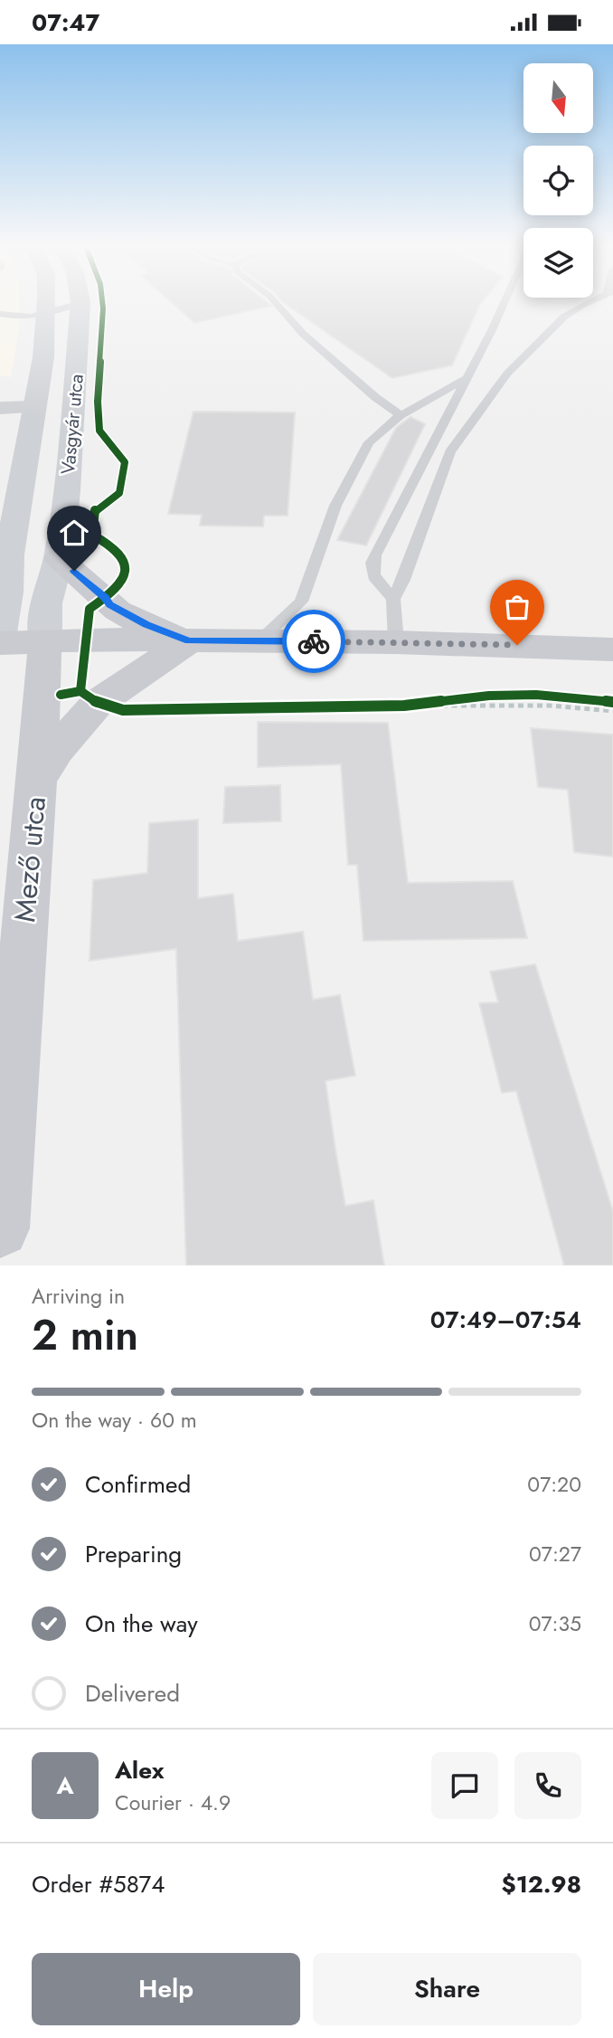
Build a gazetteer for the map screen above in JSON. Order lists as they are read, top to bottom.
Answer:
{
  "streets": {
    "main road": ["Vasgyár utca", "Mező utca"]
  },
  "crossings": [
    ["Vasgyár utca", "Mező utca"]
  ],
  "north": "bottom",
  "page": {
    "status": "07:47",
    "heading": ["2 min", "Arriving in", "07:49–07:54"],
    "panel": [
      "Alex",
      "Courier · 4.9",
      "Order #5874",
      "$12.98"
    ],
    "bar": "On the way · 60 m",
    "list": [
      ["Confirmed", "07:20"],
      ["Preparing", "07:27"],
      ["On the way", "07:35"],
      "Delivered"
    ],
    "round": "A",
    "buttons": ["Help", "Share"]
  }
}
